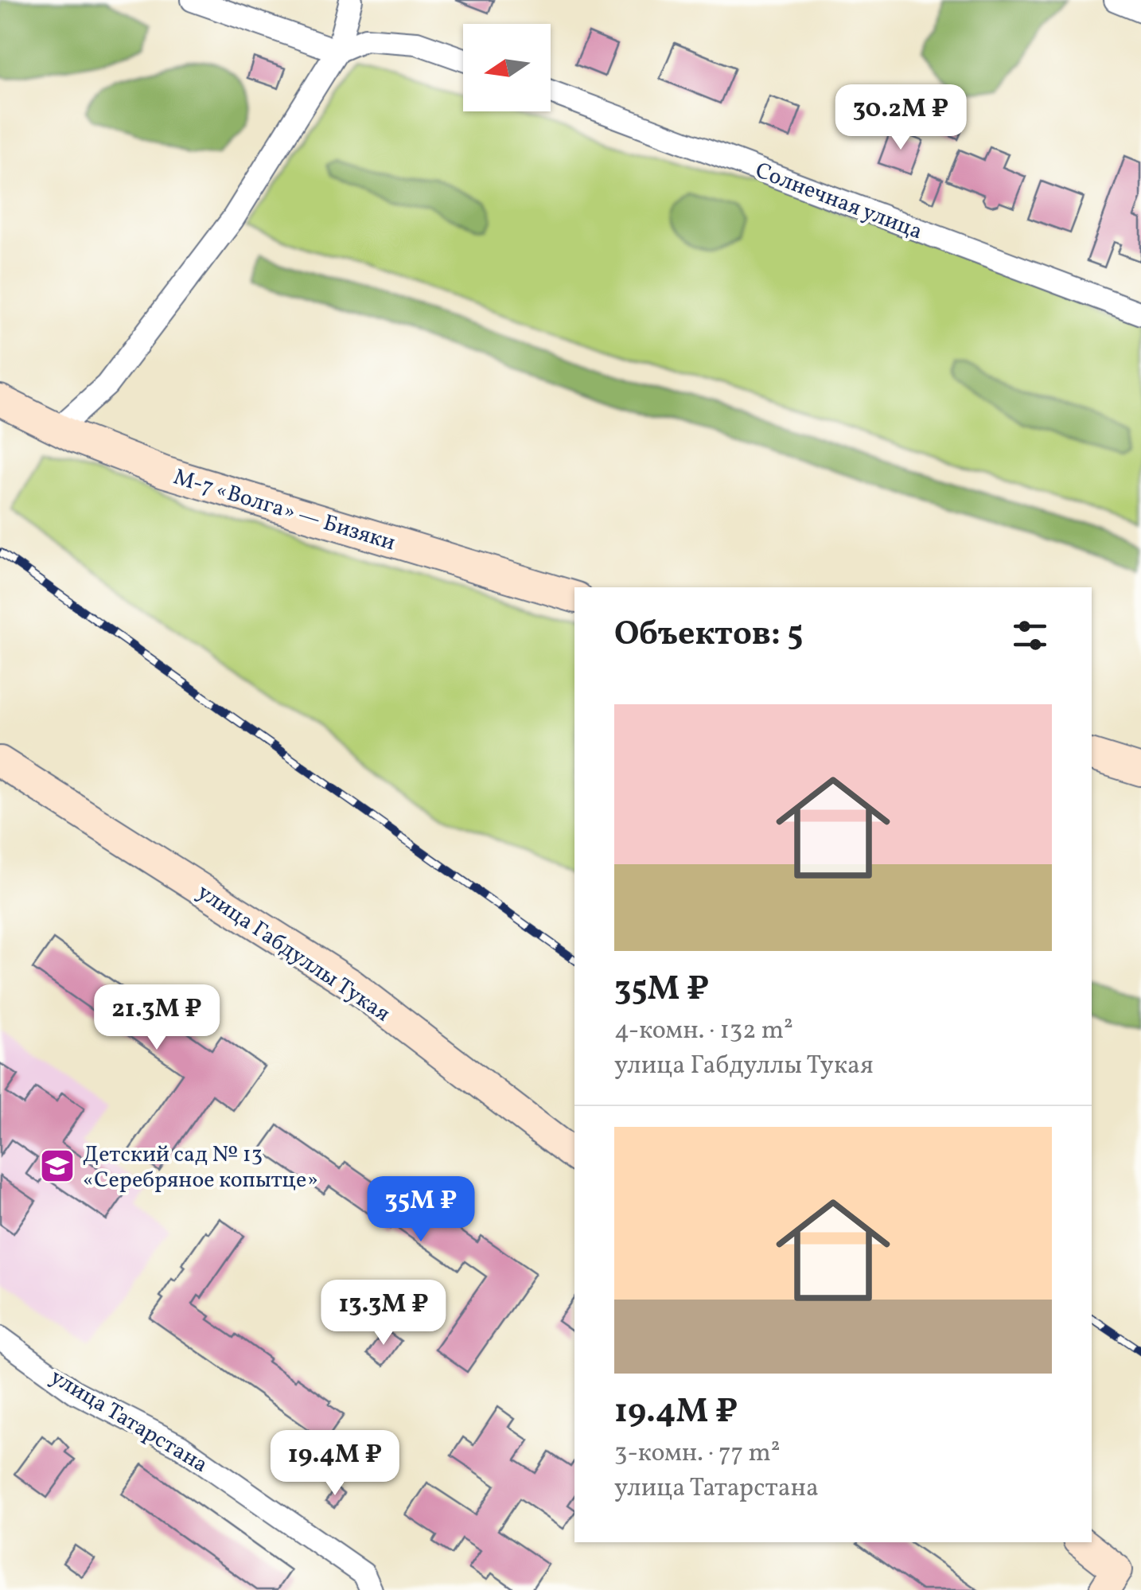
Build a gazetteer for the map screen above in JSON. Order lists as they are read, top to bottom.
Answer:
{
  "streets": {
    "street": [
      "Солнечная улица",
      "М-7 «Волга» — Бизяки",
      "улица Габдуллы Тукая",
      "улица Татарстана"
    ]
  },
  "places": {
    "school or university": ["Детский сад № 13 «Серебряное копытце»"]
  },
  "north": "left",
  "page": {
    "price": [
      "30.2M ₽",
      "21.3M ₽",
      "35M ₽",
      "13.3M ₽",
      "19.4M ₽"
    ],
    "heading": "Объектов: 5",
    "list": [
      {
        "name": "35M ₽",
        "note": "4-комн. · 132 m² · улица Габдуллы Тукая"
      },
      {
        "name": "19.4M ₽",
        "note": "3-комн. · 77 m² · улица Татарстана"
      }
    ]
  }
}
